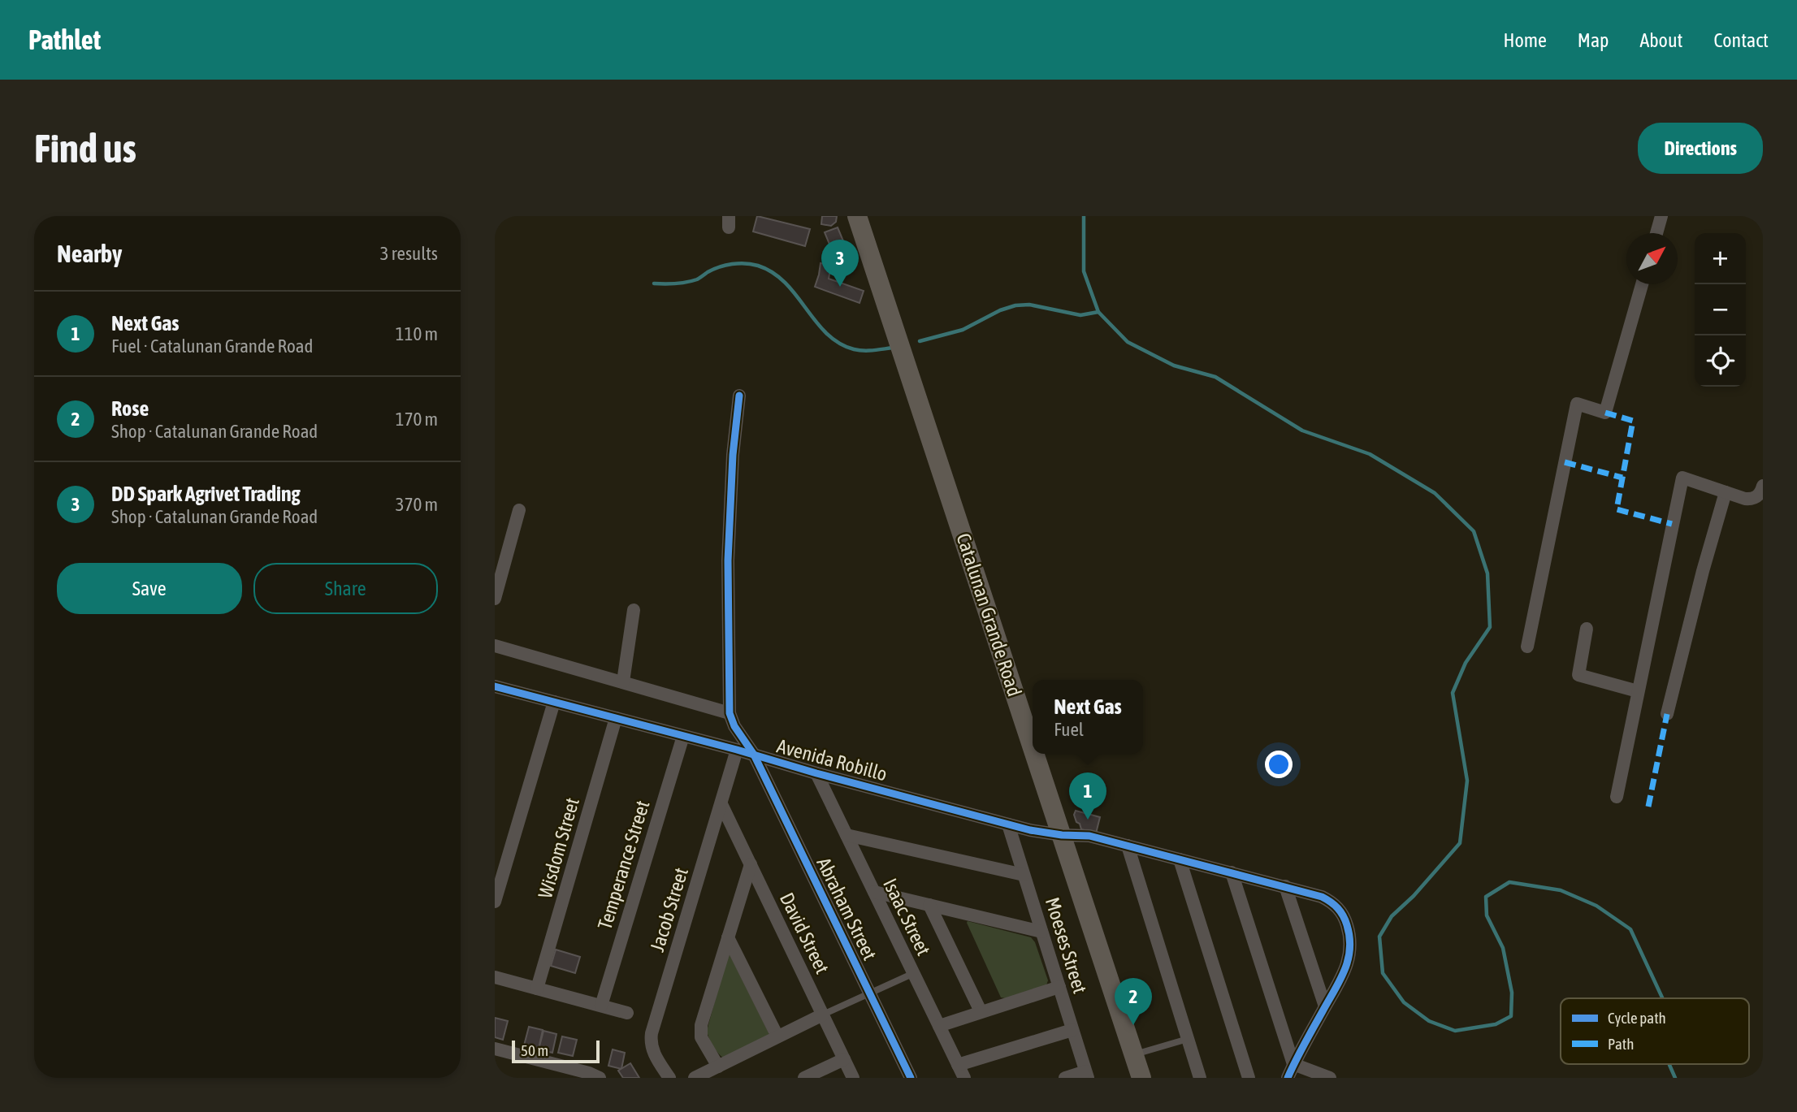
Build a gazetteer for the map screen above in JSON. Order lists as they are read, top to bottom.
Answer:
{
  "streets": {
    "main road": ["Catalunan Grande Road"],
    "street": [
      "Avenida Robillo",
      "Wisdom Street",
      "Temperance Street",
      "Abraham Street",
      "Jacob Street",
      "Isaac Street",
      "David Street",
      "Moeses Street"
    ]
  },
  "crossings": [
    ["Catalunan Grande Road", "Avenida Robillo"],
    ["Avenida Robillo", "Wisdom Street"],
    ["Avenida Robillo", "Temperance Street"],
    ["Avenida Robillo", "Abraham Street"],
    ["Avenida Robillo", "Jacob Street"],
    ["Avenida Robillo", "Isaac Street"],
    ["Avenida Robillo", "Moeses Street"],
    ["Jacob Street", "David Street"]
  ],
  "legend": ["Cycle path", "Path"],
  "scale_bar": "50 m",
  "north": "top right",
  "page": {
    "header": "Pathlet",
    "nav": [
      "Home",
      "Map",
      "About",
      "Contact"
    ],
    "buttons": [
      "Directions",
      ["Save", "Share"]
    ],
    "title": "Find us",
    "heading": ["Nearby", "3 results"],
    "map_buttons": ["+", "−"],
    "pins": ["3", "1", "2"],
    "list": [
      {
        "mark": "1",
        "name": "Next Gas",
        "note": "Fuel · Catalunan Grande Road",
        "value": "110 m"
      },
      {
        "mark": "2",
        "name": "Rose",
        "note": "Shop · Catalunan Grande Road",
        "value": "170 m"
      },
      {
        "mark": "3",
        "name": "DD Spark Agrivet Trading",
        "note": "Shop · Catalunan Grande Road",
        "value": "370 m"
      }
    ],
    "popup": ["Next Gas", "Fuel"],
    "scale": "50 m"
  }
}
